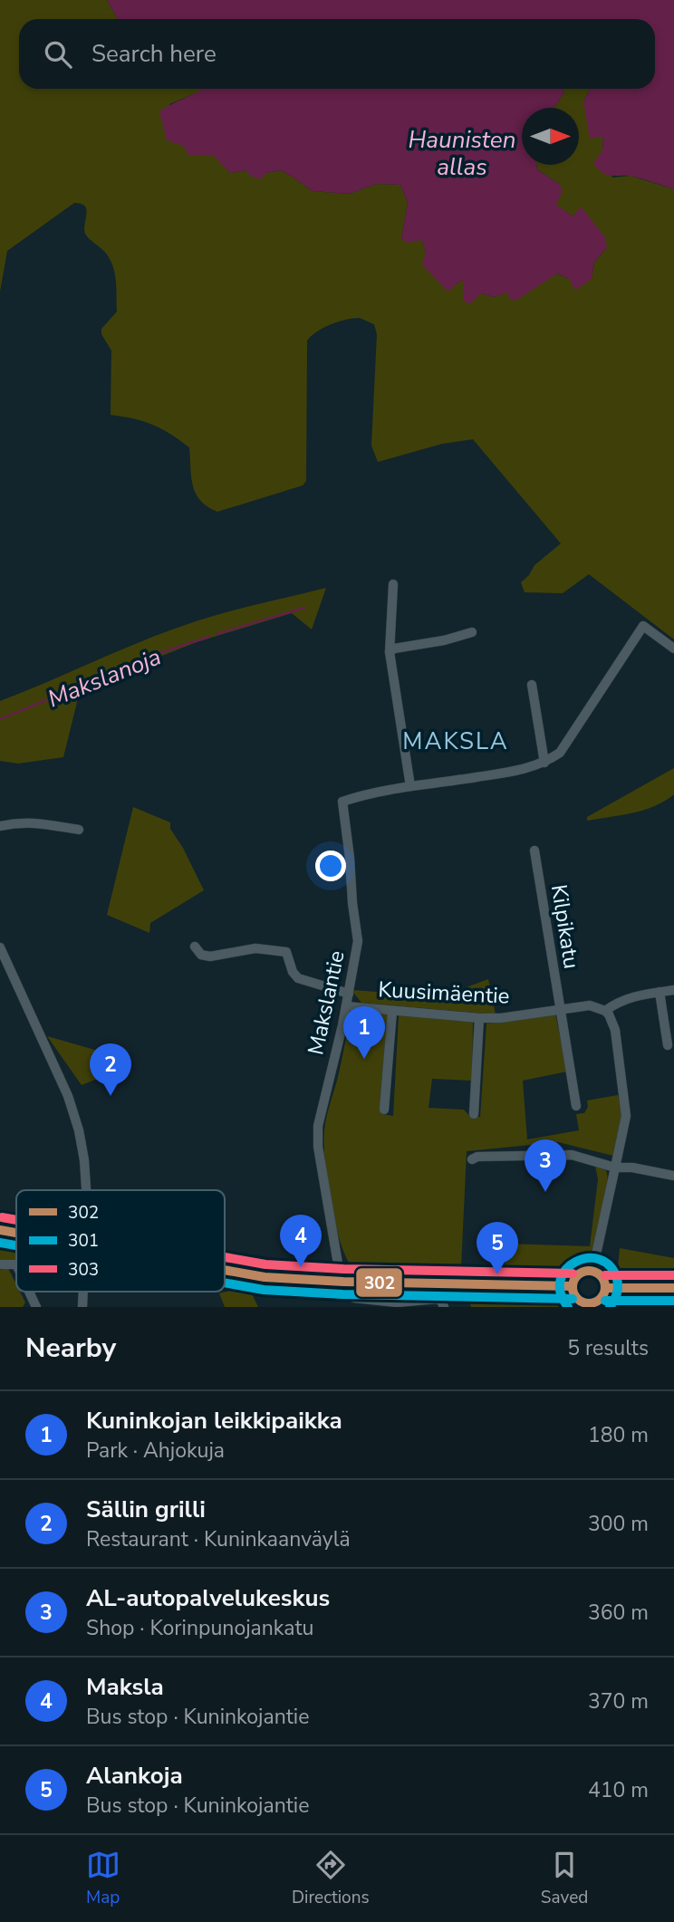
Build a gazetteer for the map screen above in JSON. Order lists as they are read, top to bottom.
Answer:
{
  "streets": {
    "street": ["Kilpikatu", "Kuusimäentie", "Makslantie"]
  },
  "crossings": [
    ["Kilpikatu", "Kuusimäentie"],
    ["Kuusimäentie", "Makslantie"]
  ],
  "districts": ["MAKSLA"],
  "water": ["Haunisten allas", "Makslanoja"],
  "lines": ["transit line 303", "transit line 302", "transit line 301"],
  "legend": ["302", "301", "303"],
  "north": "right",
  "page": {
    "search": "Search here",
    "pins": [
      "1",
      "2",
      "3",
      "4",
      "5"
    ],
    "heading": ["Nearby", "5 results"],
    "list": [
      {
        "mark": "1",
        "name": "Kuninkojan leikkipaikka",
        "note": "Park · Ahjokuja",
        "value": "180 m"
      },
      {
        "mark": "2",
        "name": "Sällin grilli",
        "note": "Restaurant · Kuninkaanväylä",
        "value": "300 m"
      },
      {
        "mark": "3",
        "name": "AL-autopalvelukeskus",
        "note": "Shop · Korinpunojankatu",
        "value": "360 m"
      },
      {
        "mark": "4",
        "name": "Maksla",
        "note": "Bus stop · Kuninkojantie",
        "value": "370 m"
      },
      {
        "mark": "5",
        "name": "Alankoja",
        "note": "Bus stop · Kuninkojantie",
        "value": "410 m"
      }
    ],
    "nav": ["Map", "Directions", "Saved"]
  }
}
